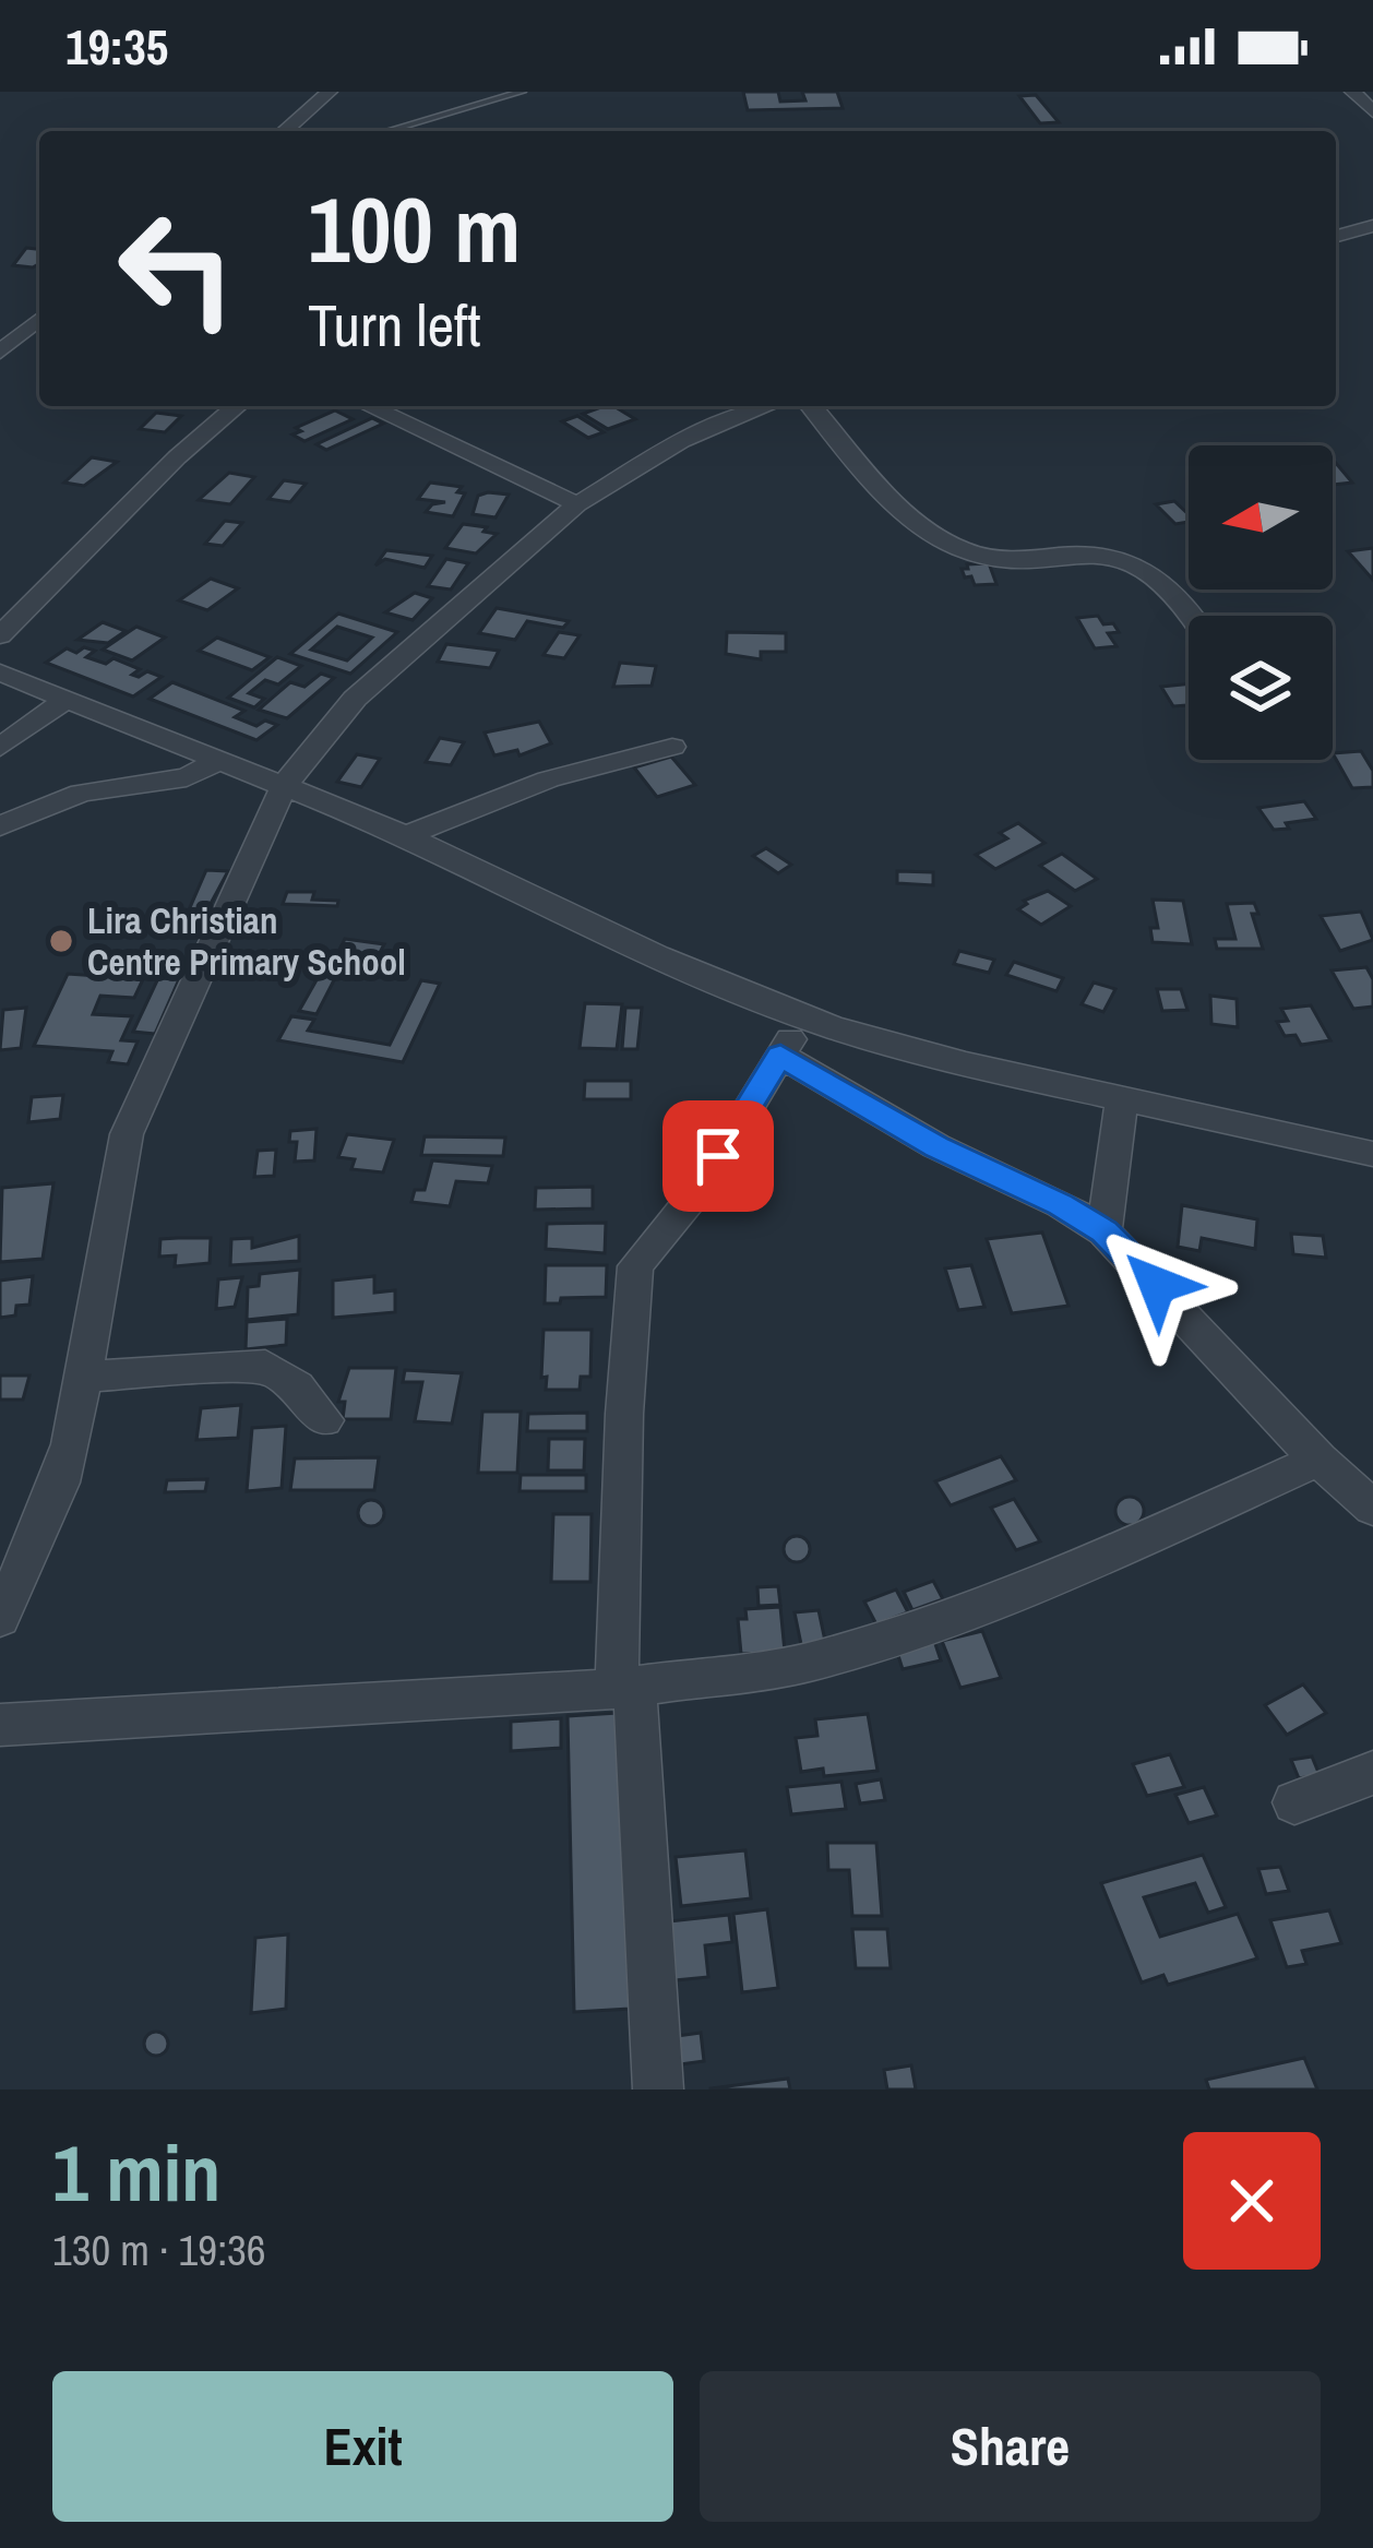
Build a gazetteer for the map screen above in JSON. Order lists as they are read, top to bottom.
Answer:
{
  "places": ["Lira Christian Centre Primary School"],
  "north": "left",
  "page": {
    "status": "19:35",
    "turn": ["100 m", "Turn left"],
    "heading": ["1 min", "130 m · 19:36"],
    "buttons": ["Exit", "Share"]
  }
}
